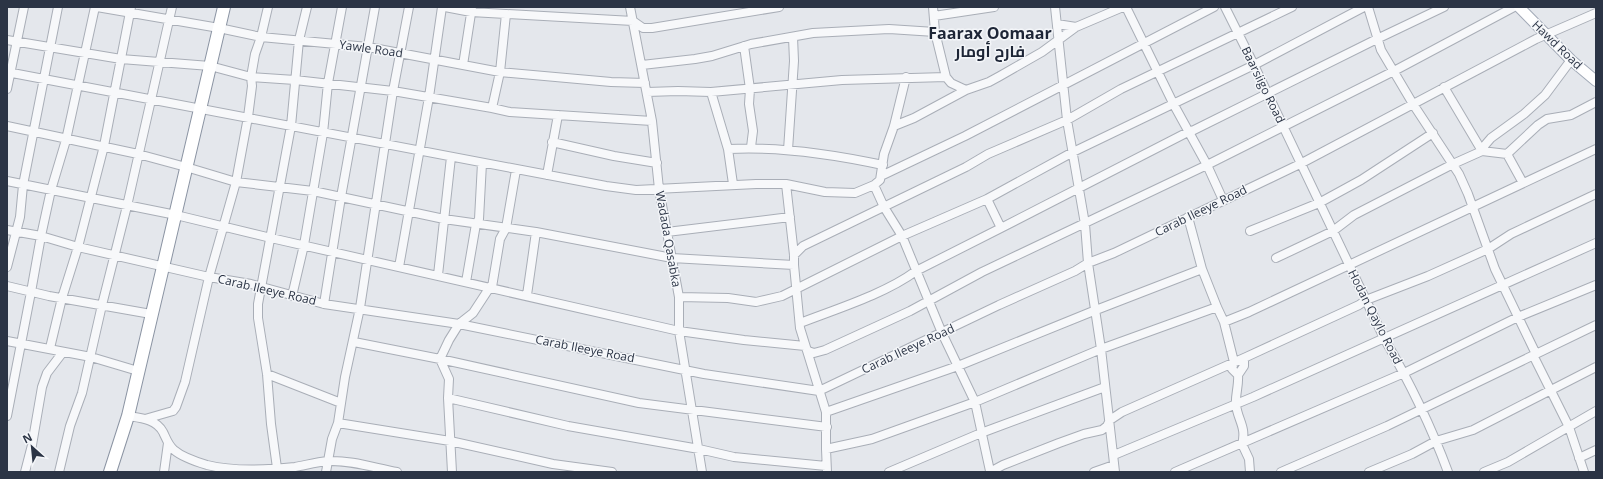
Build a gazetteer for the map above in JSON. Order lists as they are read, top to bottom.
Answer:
{
  "streets": {
    "main road": ["Hawd Road"],
    "street": [
      "Yawle Road",
      "Baarsiigo Road",
      "Carab Ileeye Road",
      "Wadada Qasabka",
      "Hodan Qaylo Road"
    ]
  },
  "crossings": [
    ["Hawd Road", "Carab Ileeye Road"],
    ["Yawle Road", "Wadada Qasabka"],
    ["Baarsiigo Road", "Carab Ileeye Road"],
    ["Baarsiigo Road", "Hodan Qaylo Road"],
    ["Carab Ileeye Road", "Wadada Qasabka"],
    ["Carab Ileeye Road", "Hodan Qaylo Road"]
  ],
  "districts": ["Faarax Oomaar فارح أومار"],
  "north": "top left"
}
